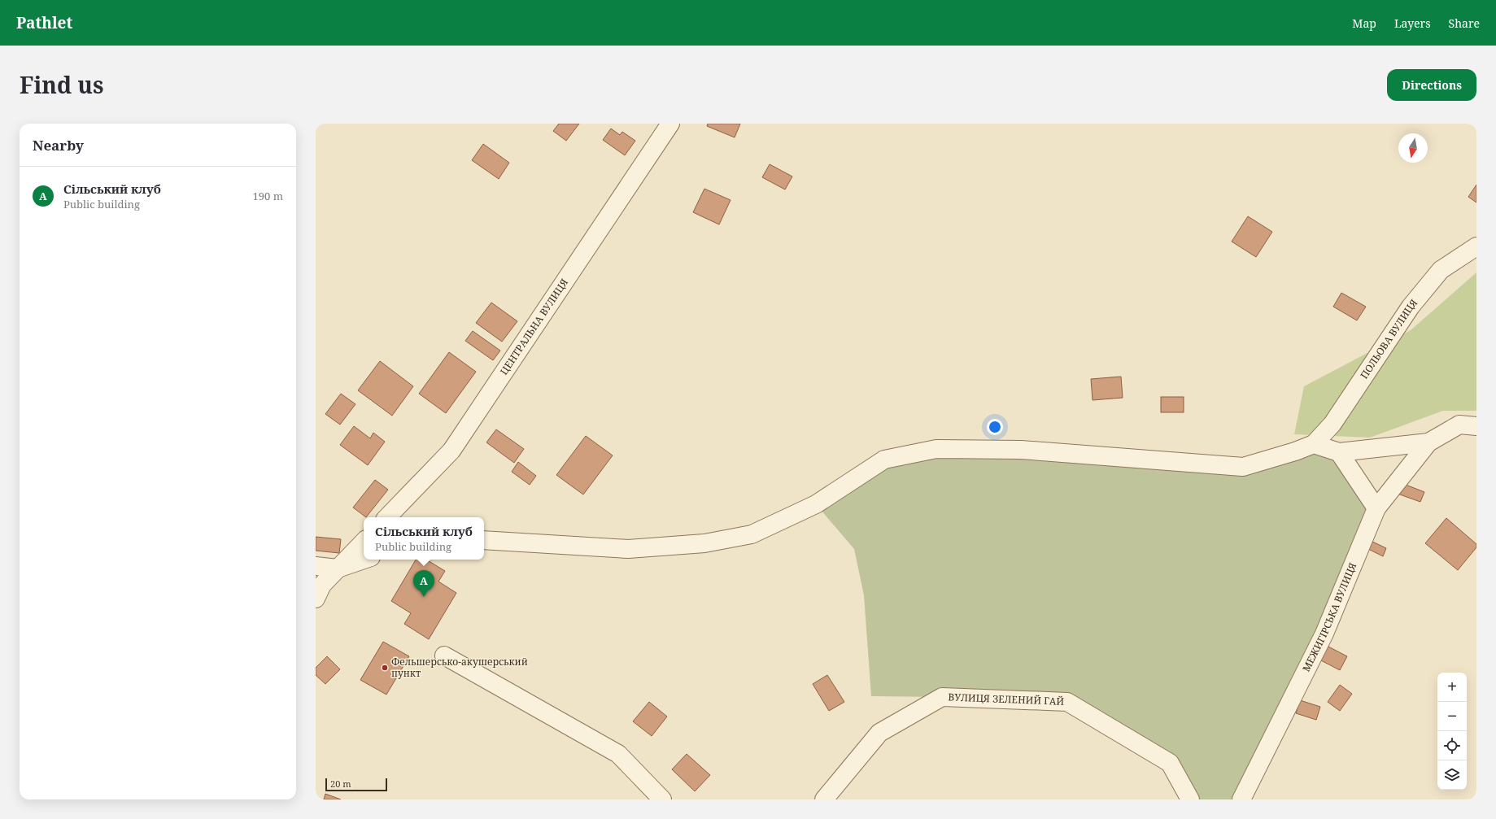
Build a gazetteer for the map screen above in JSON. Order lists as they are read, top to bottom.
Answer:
{
  "streets": {
    "street": [
      "ЦЕНТРАЛЬНА ВУЛИЦЯ",
      "ПОЛЬОВА ВУЛИЦЯ",
      "МЕЖИГІРСЬКА ВУЛИЦЯ",
      "ВУЛИЦЯ ЗЕЛЕНИЙ ГАЙ"
    ]
  },
  "places": ["Фельшерсько-акушерський пункт"],
  "scale_bar": "20 m",
  "north": "bottom",
  "page": {
    "header": "Pathlet",
    "nav": ["Map", "Layers", "Share"],
    "title": "Find us",
    "buttons": "Directions",
    "heading": "Nearby",
    "list": [
      {
        "mark": "A",
        "name": "Сільський клуб",
        "note": "Public building",
        "value": "190 m"
      }
    ],
    "popup": ["Сільський клуб", "Public building"],
    "pins": "A",
    "map_buttons": ["+", "−"],
    "scale": "20 m"
  }
}
